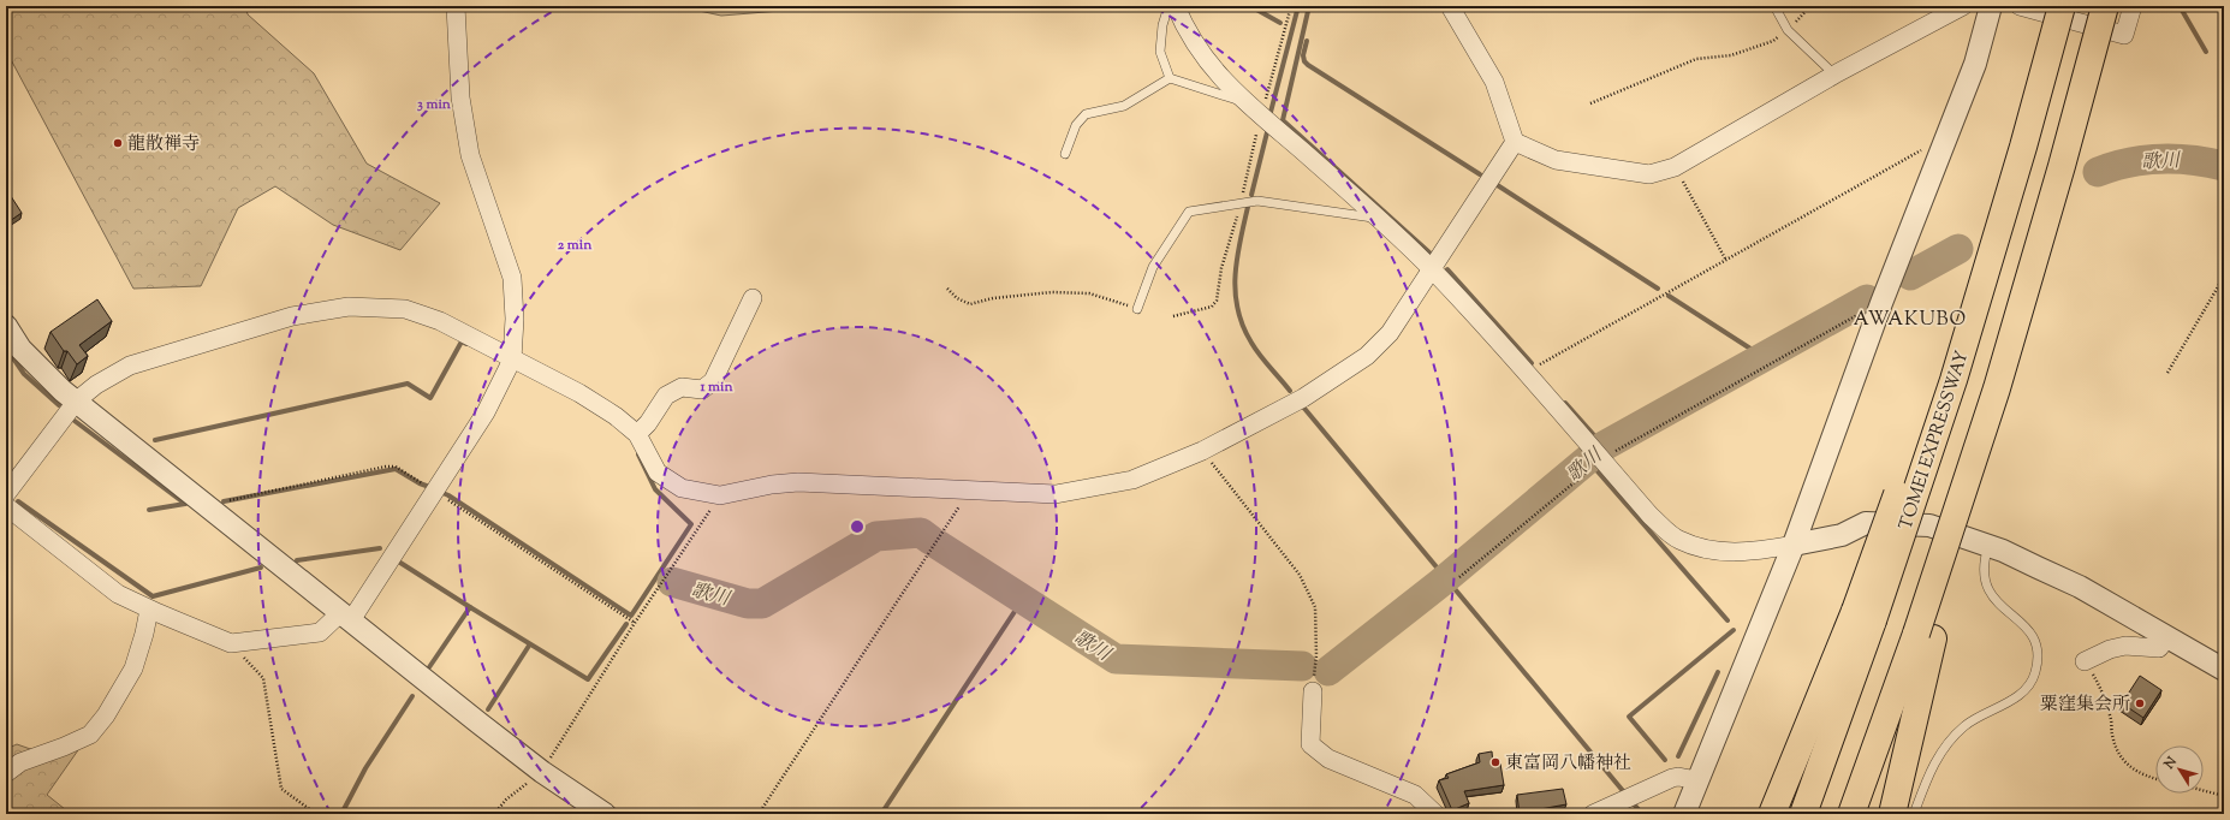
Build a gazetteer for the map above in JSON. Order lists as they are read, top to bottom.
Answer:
{
  "streets": {
    "highway": ["TOMEI EXPRESSWAY"]
  },
  "districts": ["AWAKUBO"],
  "water": ["歌川"],
  "places": ["龍散禅寺", "粟窪集会所", "東富岡八幡神社"],
  "north": "top left",
  "rings": ["3 min", "2 min", "1 min"]
}
